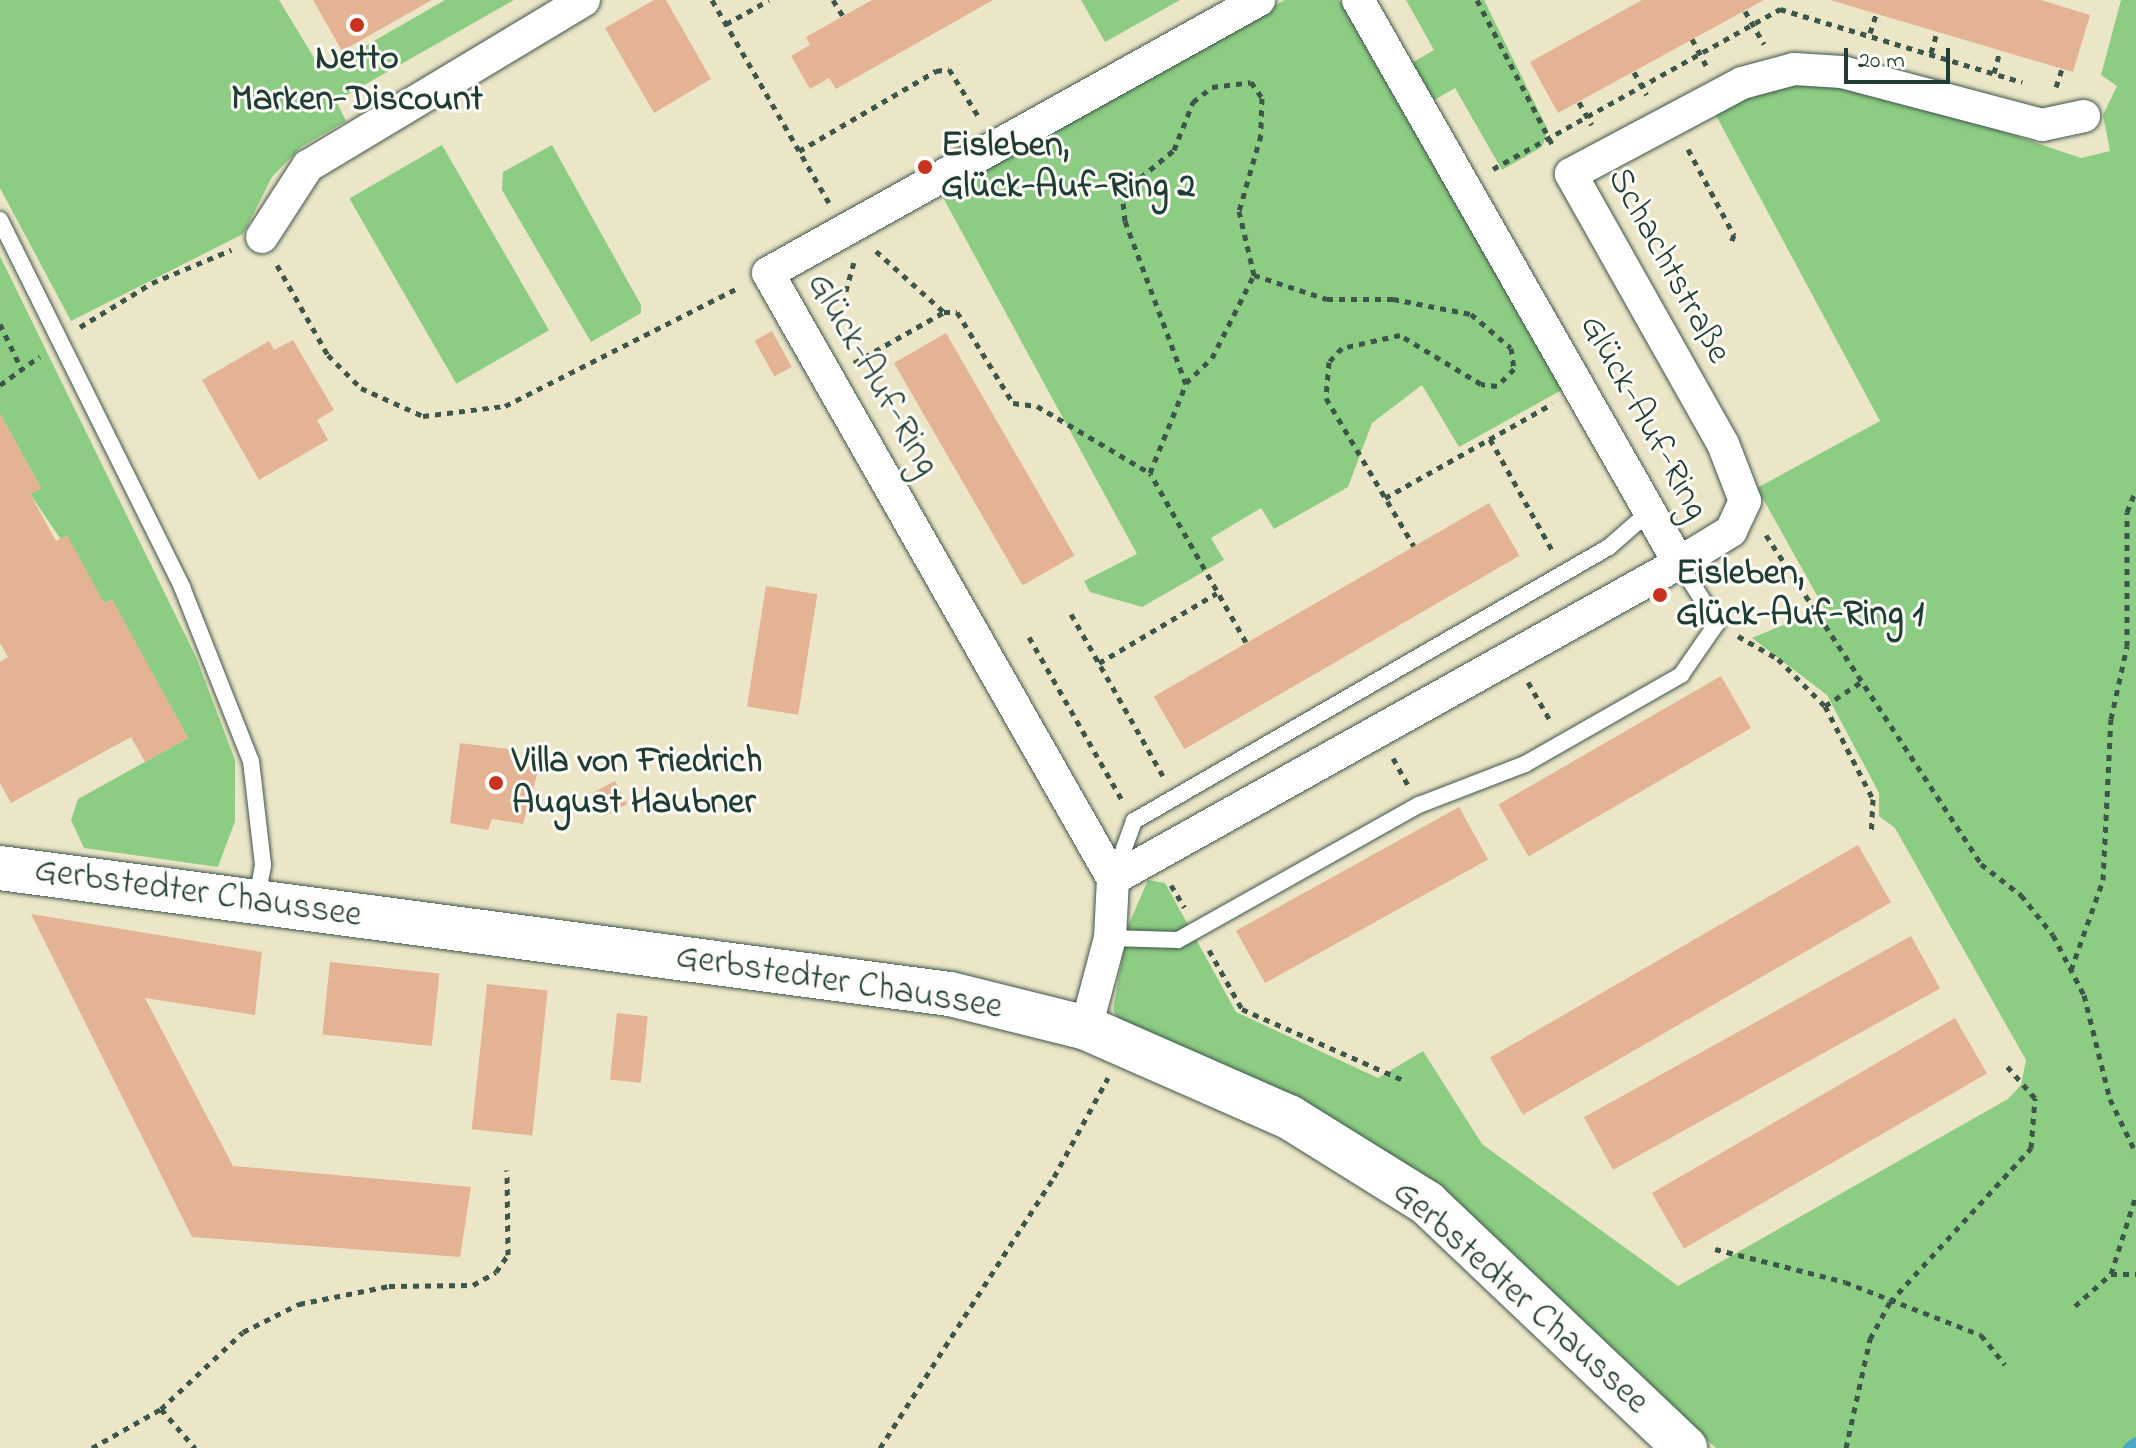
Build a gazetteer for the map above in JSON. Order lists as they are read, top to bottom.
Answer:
{
  "streets": {
    "main road": ["Gerbstedter Chaussee"],
    "street": ["Schachtstraße", "Glück-Auf-Ring"]
  },
  "places": [
    "Netto Marken-Discount",
    "Eisleben, Glück-Auf-Ring 2",
    "Eisleben, Glück-Auf-Ring 1",
    "Villa von Friedrich August Haubner"
  ],
  "scale_bar": "20 m"
}
